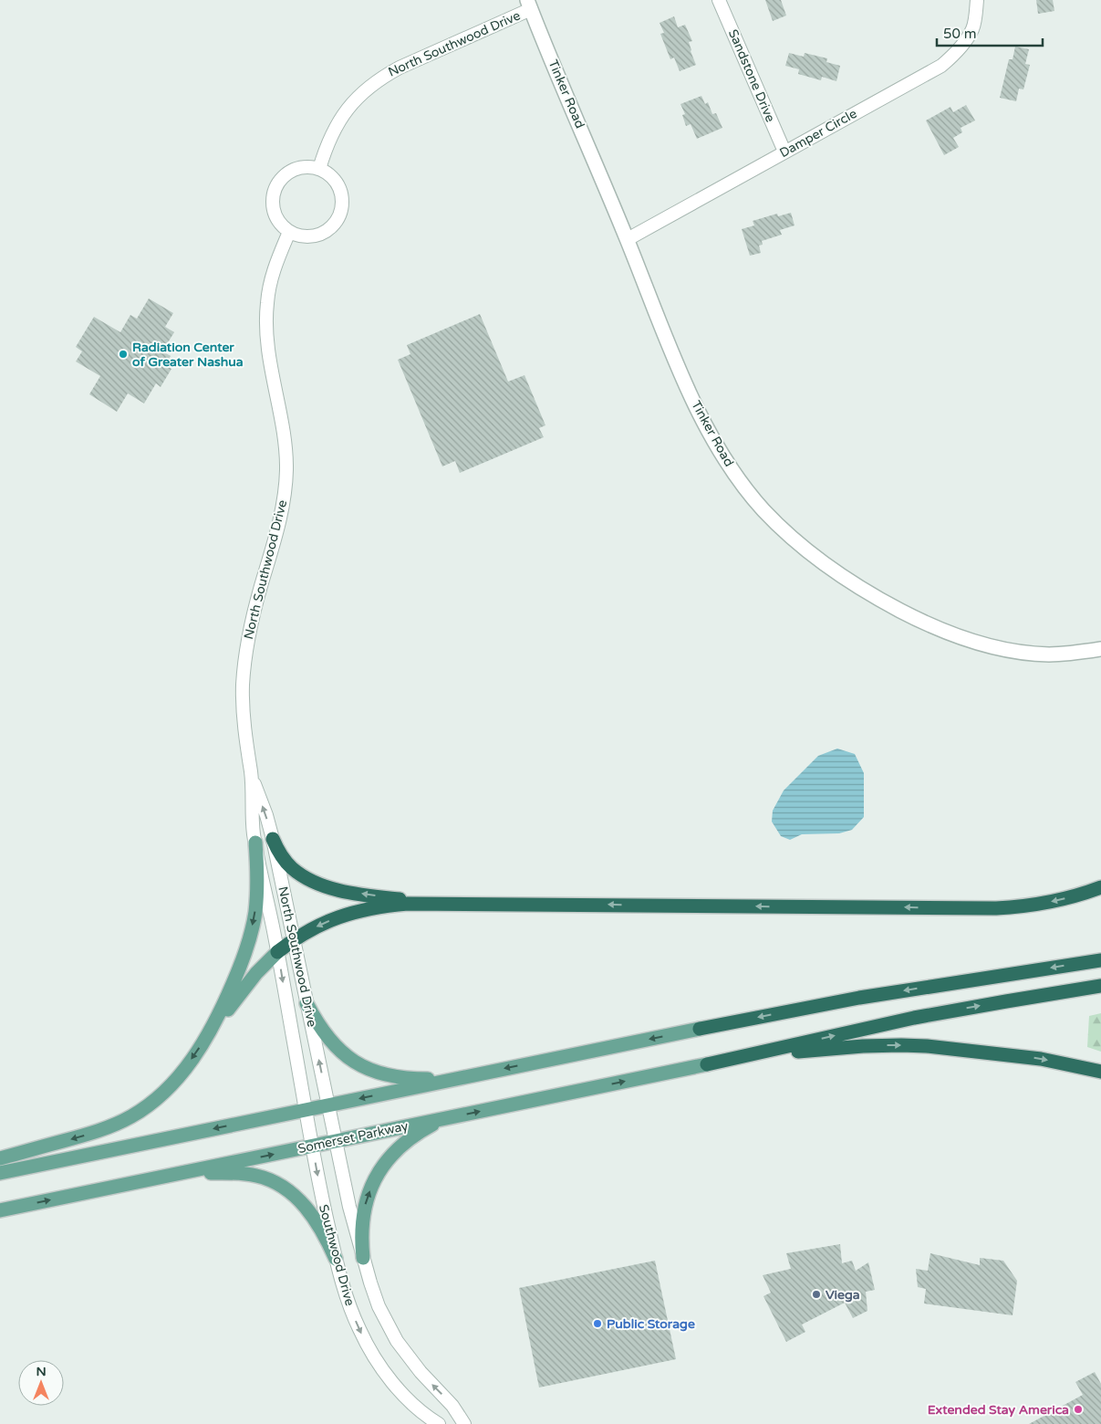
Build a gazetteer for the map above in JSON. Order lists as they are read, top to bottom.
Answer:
{
  "streets": {
    "main road": ["Somerset Parkway"],
    "street": [
      "North Southwood Drive",
      "Sandstone Drive",
      "Tinker Road",
      "Damper Circle",
      "Southwood Drive"
    ]
  },
  "crossings": [
    ["North Southwood Drive", "Tinker Road"],
    ["North Southwood Drive", "Somerset Parkway"],
    ["North Southwood Drive", "Southwood Drive"],
    ["Sandstone Drive", "Damper Circle"],
    ["Tinker Road", "Damper Circle"],
    ["Somerset Parkway", "Southwood Drive"]
  ],
  "places": [
    "Radiation Center of Greater Nashua",
    "Viega",
    "Public Storage",
    "Extended Stay America"
  ],
  "scale_bar": "50 m",
  "north": "top"
}
